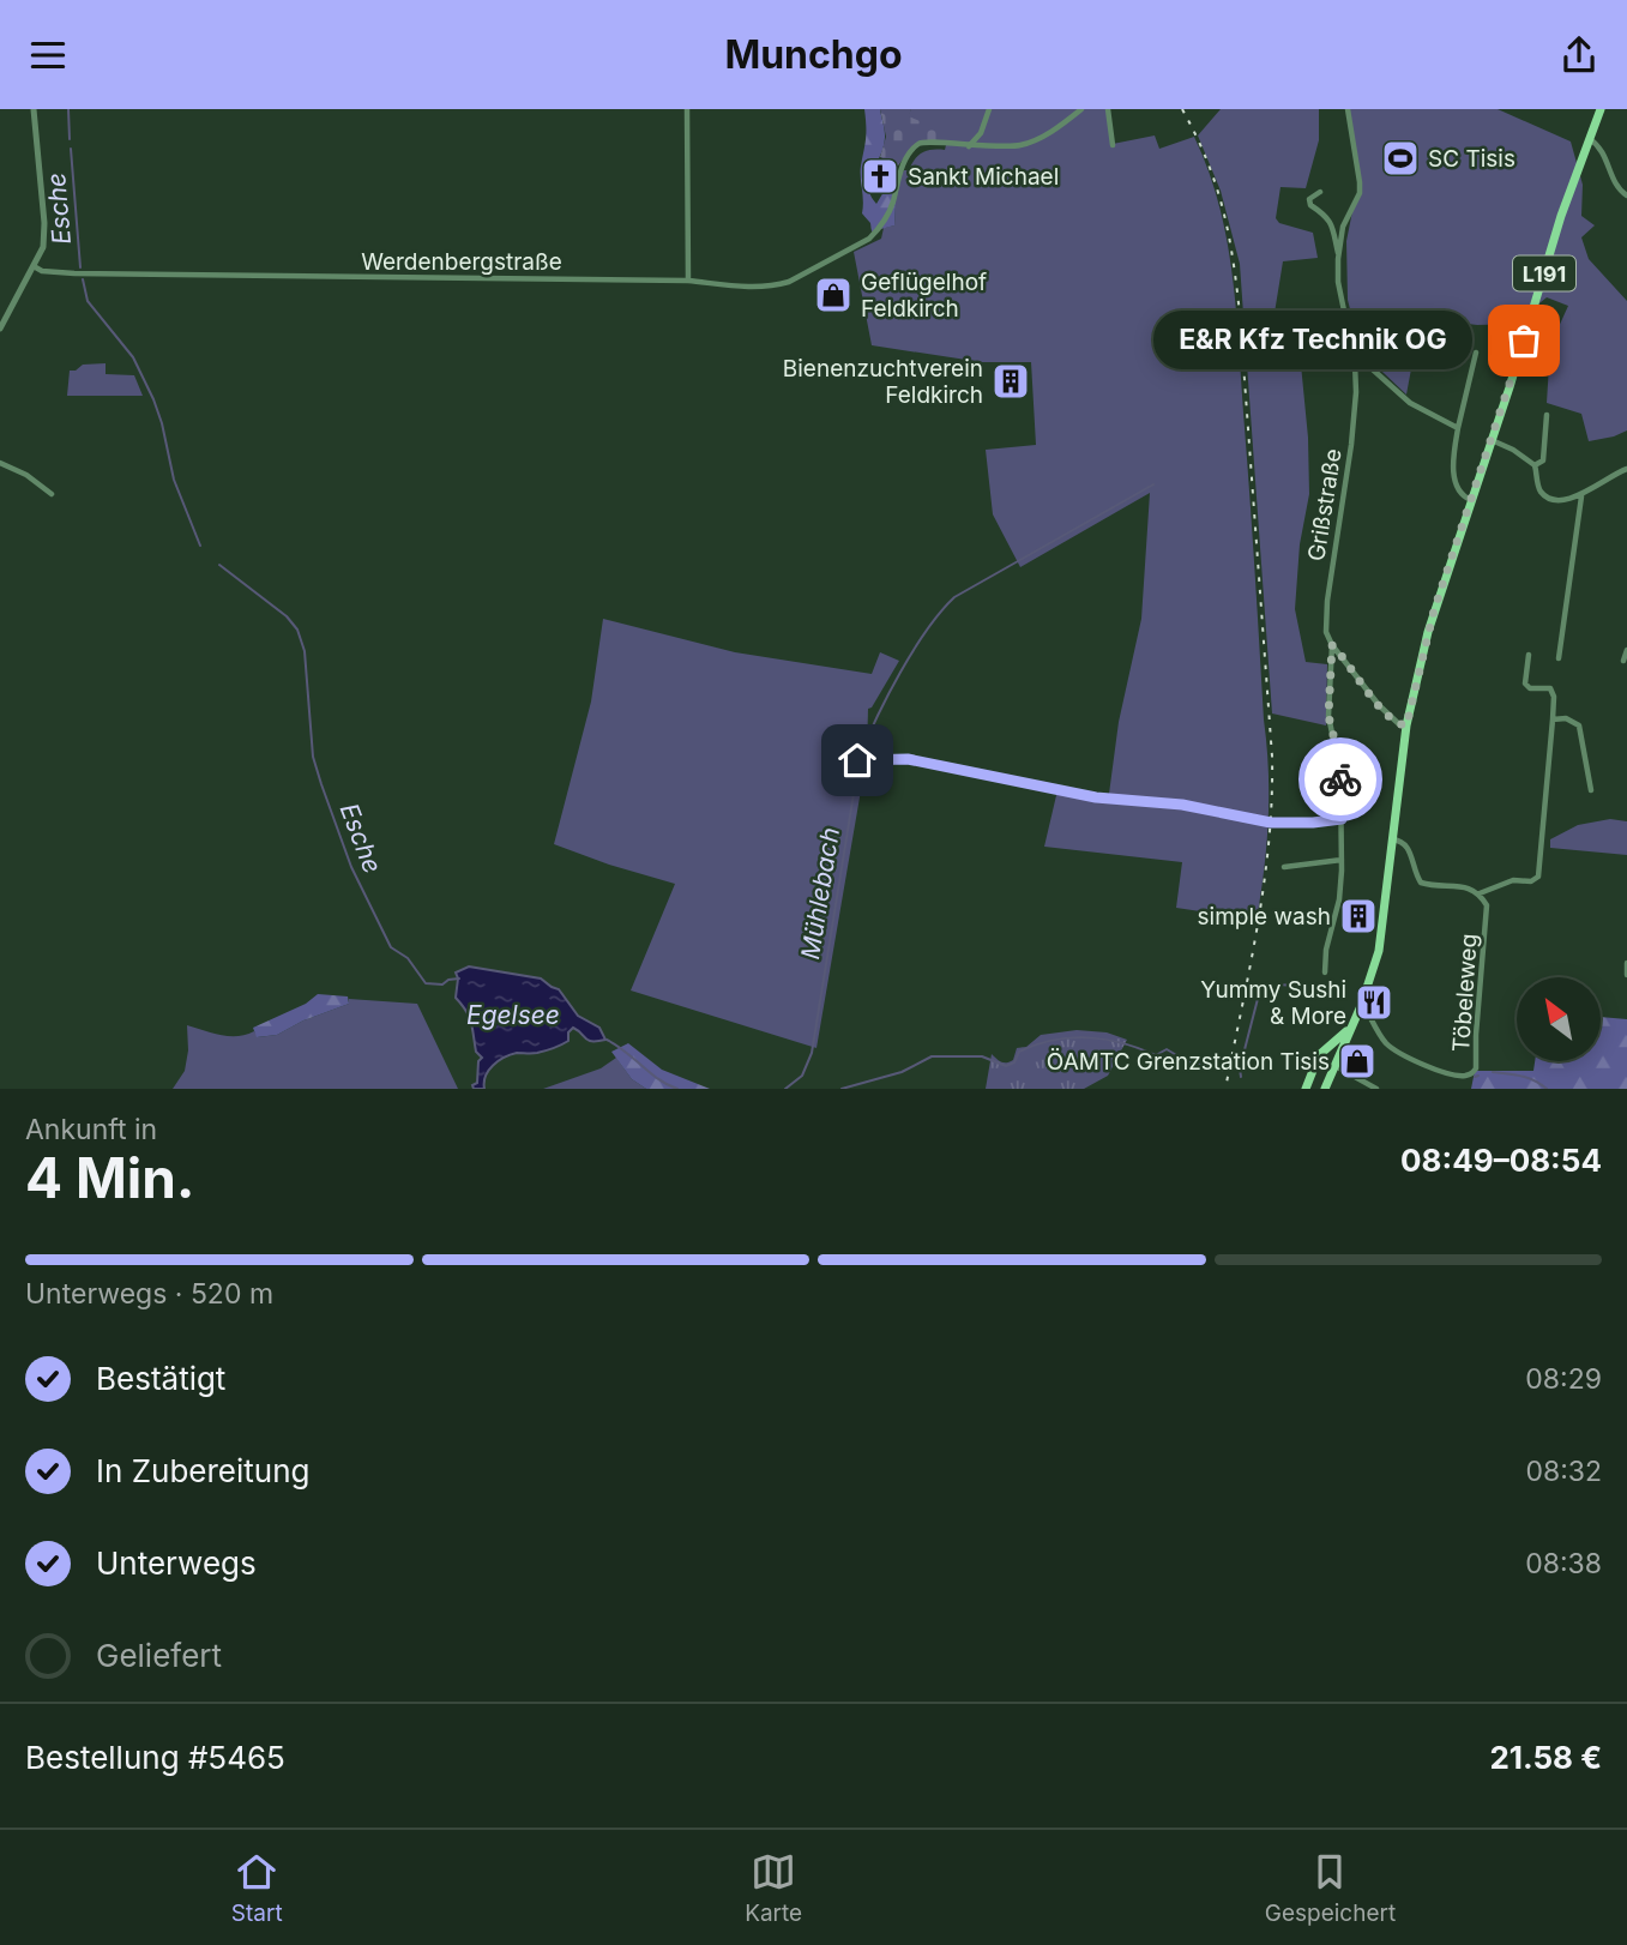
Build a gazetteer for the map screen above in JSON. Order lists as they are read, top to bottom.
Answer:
{
  "streets": {
    "main road": ["L191"],
    "street": ["Werdenbergstraße", "Grißstraße", "Töbeleweg"]
  },
  "crossings": [
    ["L191", "Töbeleweg"]
  ],
  "water": ["Esche", "Mühlebach", "Egelsee"],
  "places": {
    "sports": ["SC Tisis"],
    "church": ["Sankt Michael"],
    "shop": ["Geflügelhof Feldkirch", "ÖAMTC Grenzstation Tisis"],
    "other": ["E&R Kfz Technik OG"],
    "building": ["Bienenzuchtverein Feldkirch", "simple wash"],
    "restaurant": ["Yummy Sushi & More"]
  },
  "north": "top left",
  "page": {
    "header": "Munchgo",
    "bubble": "E&R Kfz Technik OG",
    "heading": ["4 Min.", "Ankunft in", "08:49–08:54"],
    "panel": ["Bestellung #5465", "21.58 €"],
    "bar": "Unterwegs · 520 m",
    "list": [
      ["Bestätigt", "08:29"],
      ["In Zubereitung", "08:32"],
      ["Unterwegs", "08:38"],
      "Geliefert"
    ],
    "tabs": ["Start", "Karte", "Gespeichert"]
  }
}
